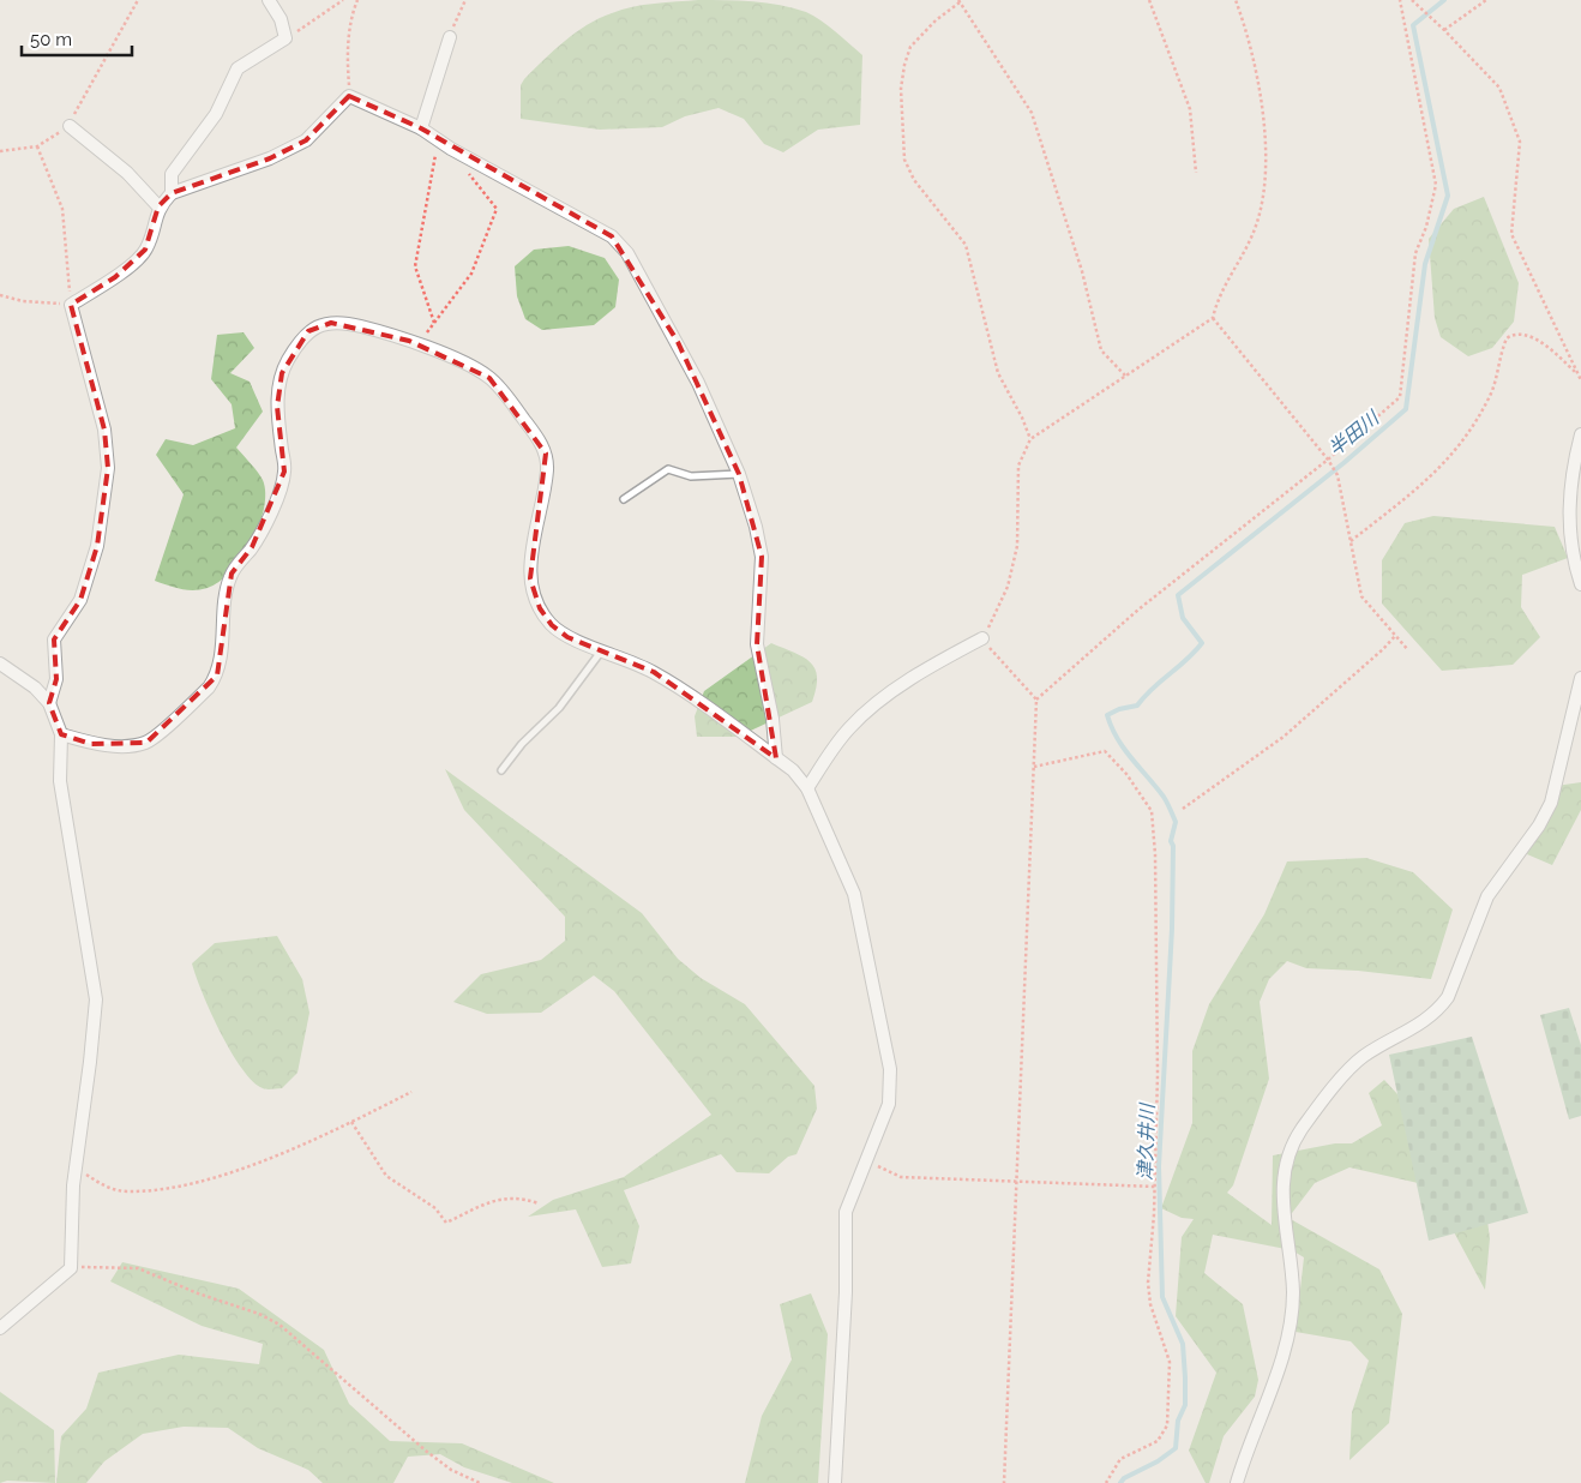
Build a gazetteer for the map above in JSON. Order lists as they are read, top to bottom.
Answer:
{
  "water": ["半田川", "津久井川"],
  "scale_bar": "50 m"
}
